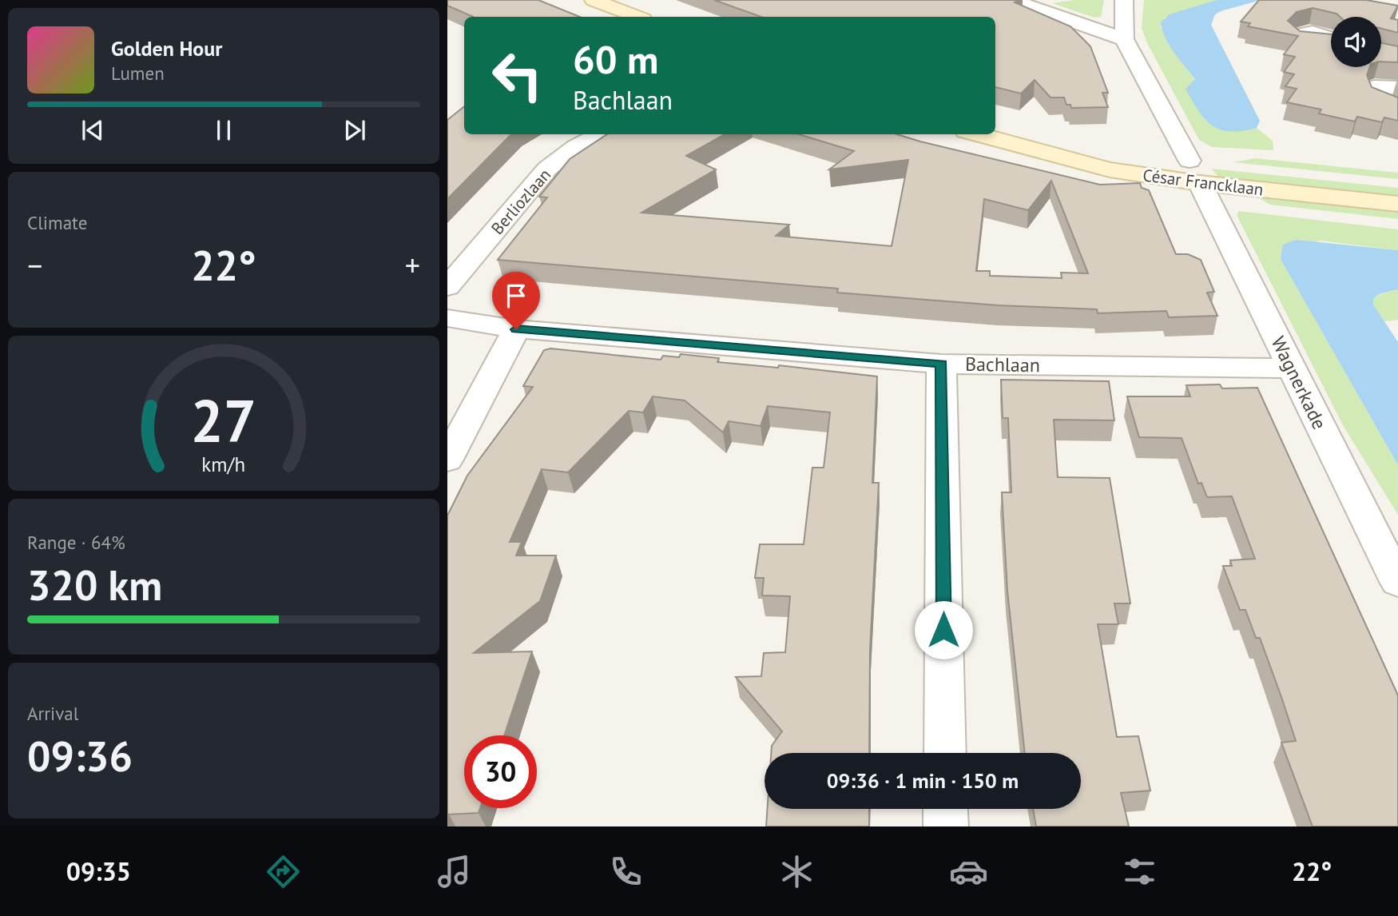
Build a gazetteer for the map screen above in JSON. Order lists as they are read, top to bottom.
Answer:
{
  "streets": {
    "main road": ["César Francklaan"],
    "street": ["Berliozlaan", "Bachlaan", "Wagnerkade"]
  },
  "crossings": [
    ["César Francklaan", "Wagnerkade"],
    ["Bachlaan", "Wagnerkade"]
  ],
  "page": {
    "turn": ["60 m", "Bachlaan"],
    "song": ["Golden Hour", "Lumen"],
    "tile": [
      "Climate",
      ["Range · 64%", "320 km"],
      ["Arrival", "09:36"]
    ],
    "heat": ["−", "22°", "+"],
    "limit": "30",
    "trip": "09:36 · 1 min · 150 m",
    "tabs": ["09:35", "22°"],
    "gauge": ["27", "km/h"]
  }
}
